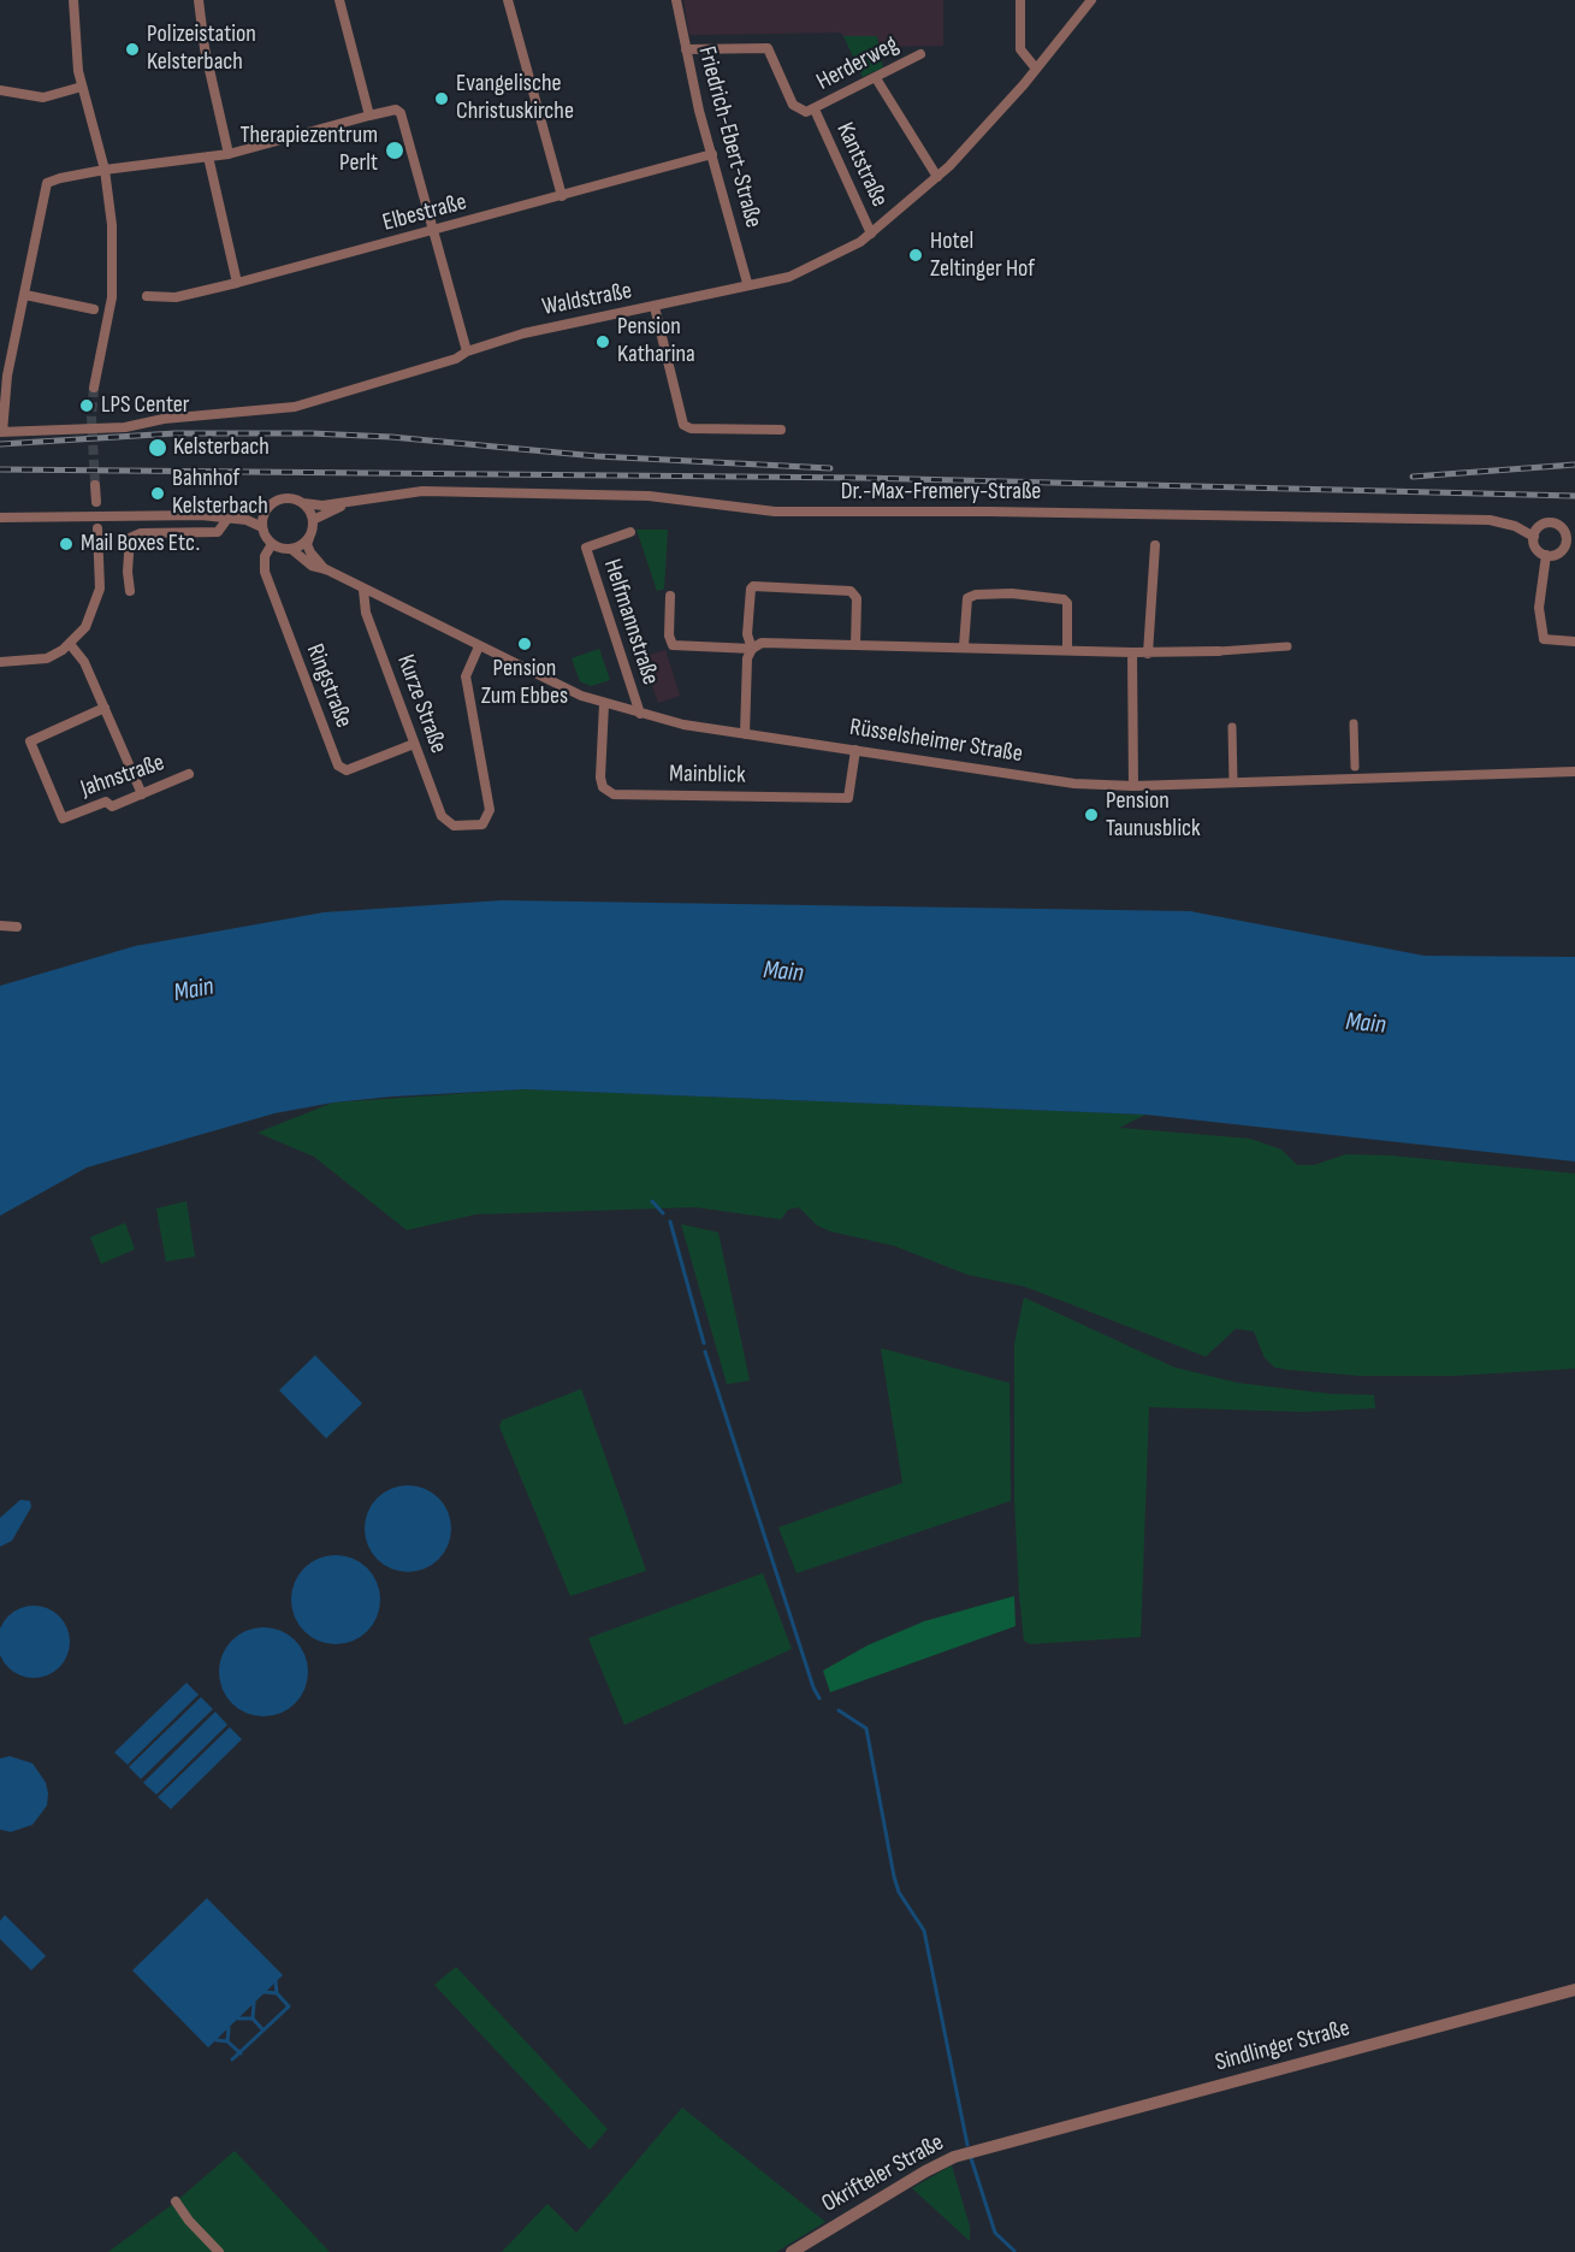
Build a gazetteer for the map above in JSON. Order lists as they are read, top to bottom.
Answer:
{
  "streets": {
    "street": [
      "Herderweg",
      "Friedrich-Ebert-Straße",
      "Kantstraße",
      "Elbestraße",
      "Waldstraße",
      "Dr.-Max-Fremery-Straße",
      "Helfmannstraße",
      "Ringstraße",
      "Kurze Straße",
      "Rüsselsheimer Straße",
      "Mainblick",
      "Jahnstraße",
      "Sindlinger Straße",
      "Okrifteler Straße"
    ]
  },
  "crossings": [
    ["Herderweg", "Kantstraße"],
    ["Friedrich-Ebert-Straße", "Kantstraße"],
    ["Friedrich-Ebert-Straße", "Elbestraße"],
    ["Friedrich-Ebert-Straße", "Waldstraße"],
    ["Kantstraße", "Waldstraße"],
    ["Dr.-Max-Fremery-Straße", "Ringstraße"],
    ["Dr.-Max-Fremery-Straße", "Rüsselsheimer Straße"],
    ["Helfmannstraße", "Rüsselsheimer Straße"],
    ["Ringstraße", "Kurze Straße"],
    ["Ringstraße", "Rüsselsheimer Straße"],
    ["Kurze Straße", "Rüsselsheimer Straße"],
    ["Rüsselsheimer Straße", "Mainblick"],
    ["Sindlinger Straße", "Okrifteler Straße"]
  ],
  "water": ["Main"],
  "places": [
    "Polizeistation Kelsterbach",
    "Evangelische Christuskirche",
    "Therapiezentrum Perlt",
    "Hotel Zeltinger Hof",
    "Pension Katharina",
    "LPS Center",
    "Kelsterbach",
    "Bahnhof Kelsterbach",
    "Mail Boxes Etc.",
    "Pension Zum Ebbes",
    "Pension Taunusblick"
  ]
}
